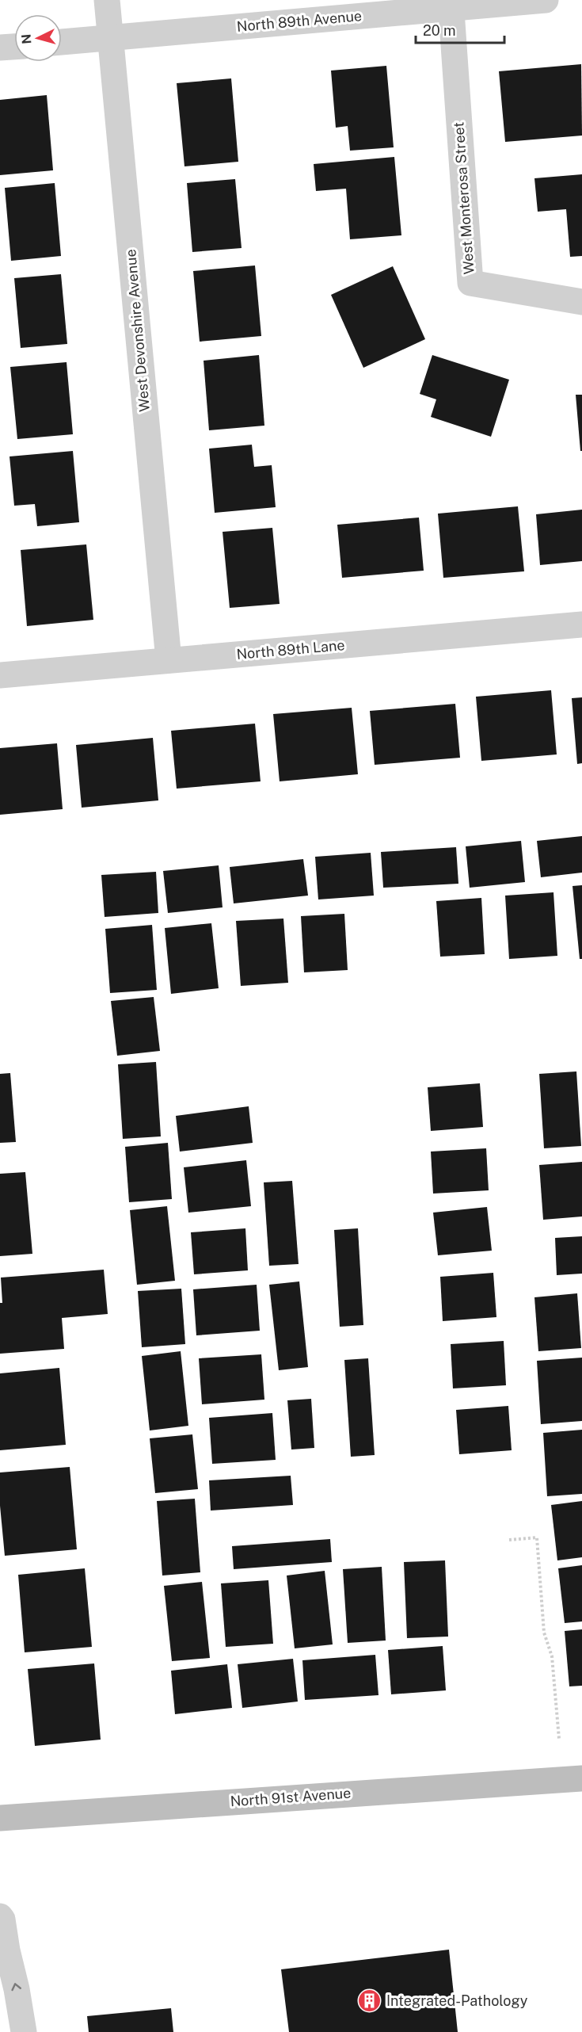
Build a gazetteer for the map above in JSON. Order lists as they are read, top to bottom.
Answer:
{
  "streets": {
    "main road": ["North 91st Avenue"],
    "street": [
      "North 89th Avenue",
      "West Monterosa Street",
      "West Devonshire Avenue",
      "North 89th Lane"
    ]
  },
  "crossings": [
    ["North 89th Avenue", "West Monterosa Street"],
    ["North 89th Avenue", "West Devonshire Avenue"],
    ["West Devonshire Avenue", "North 89th Lane"]
  ],
  "places": {
    "building": ["Integrated-Pathology"]
  },
  "scale_bar": "20 m",
  "north": "left"
}
